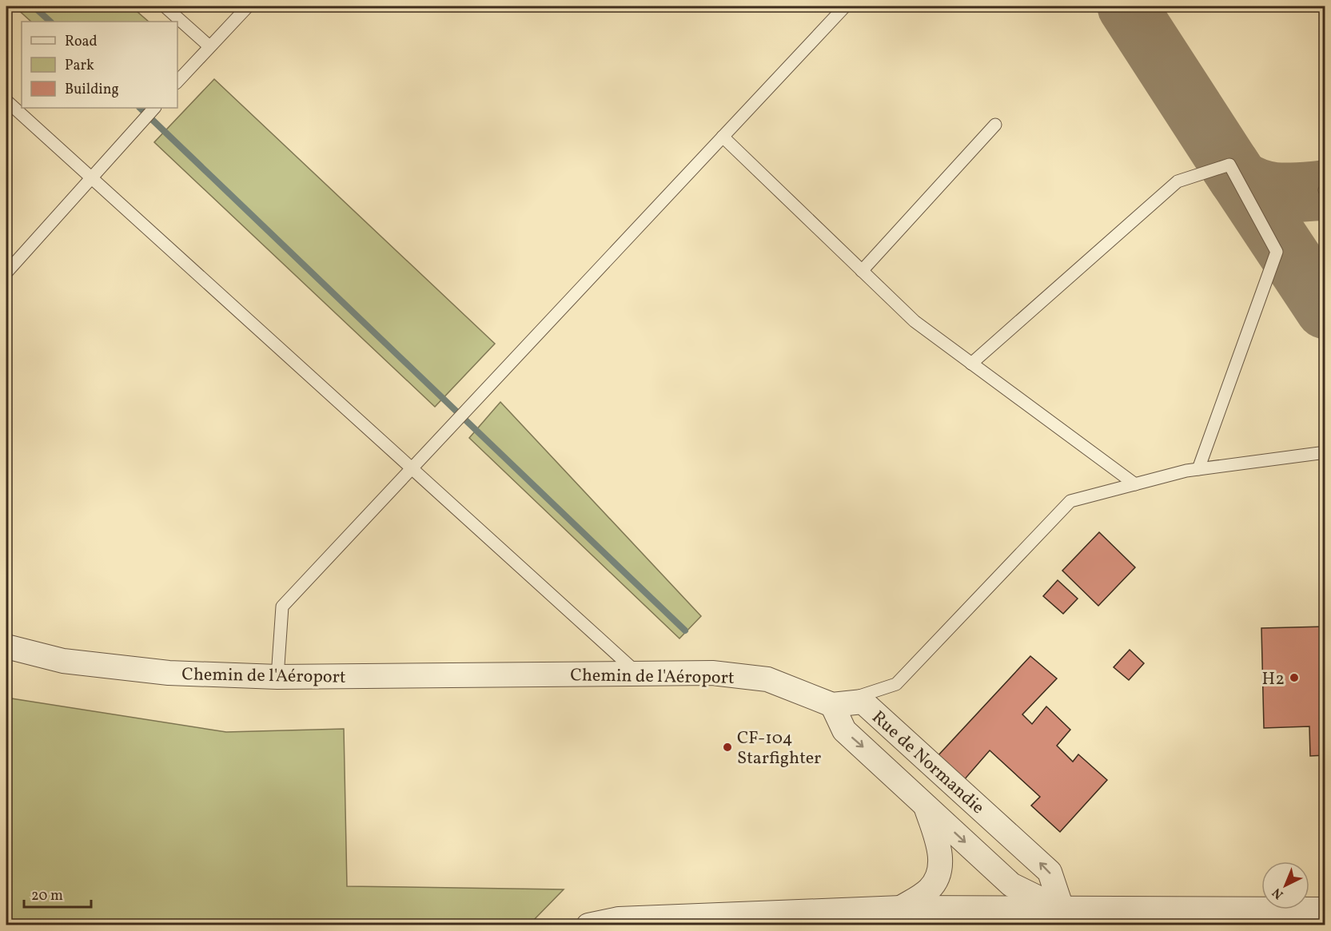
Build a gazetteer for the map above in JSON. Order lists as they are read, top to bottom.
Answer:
{
  "streets": {
    "street": ["Chemin de l'Aéroport", "Rue de Normandie"]
  },
  "crossings": [
    ["Chemin de l'Aéroport", "Rue de Normandie"]
  ],
  "places": ["H2", "CF-104 Starfighter"],
  "legend": ["Road", "Park", "Building"],
  "scale_bar": "20 m",
  "north": "bottom left"
}
